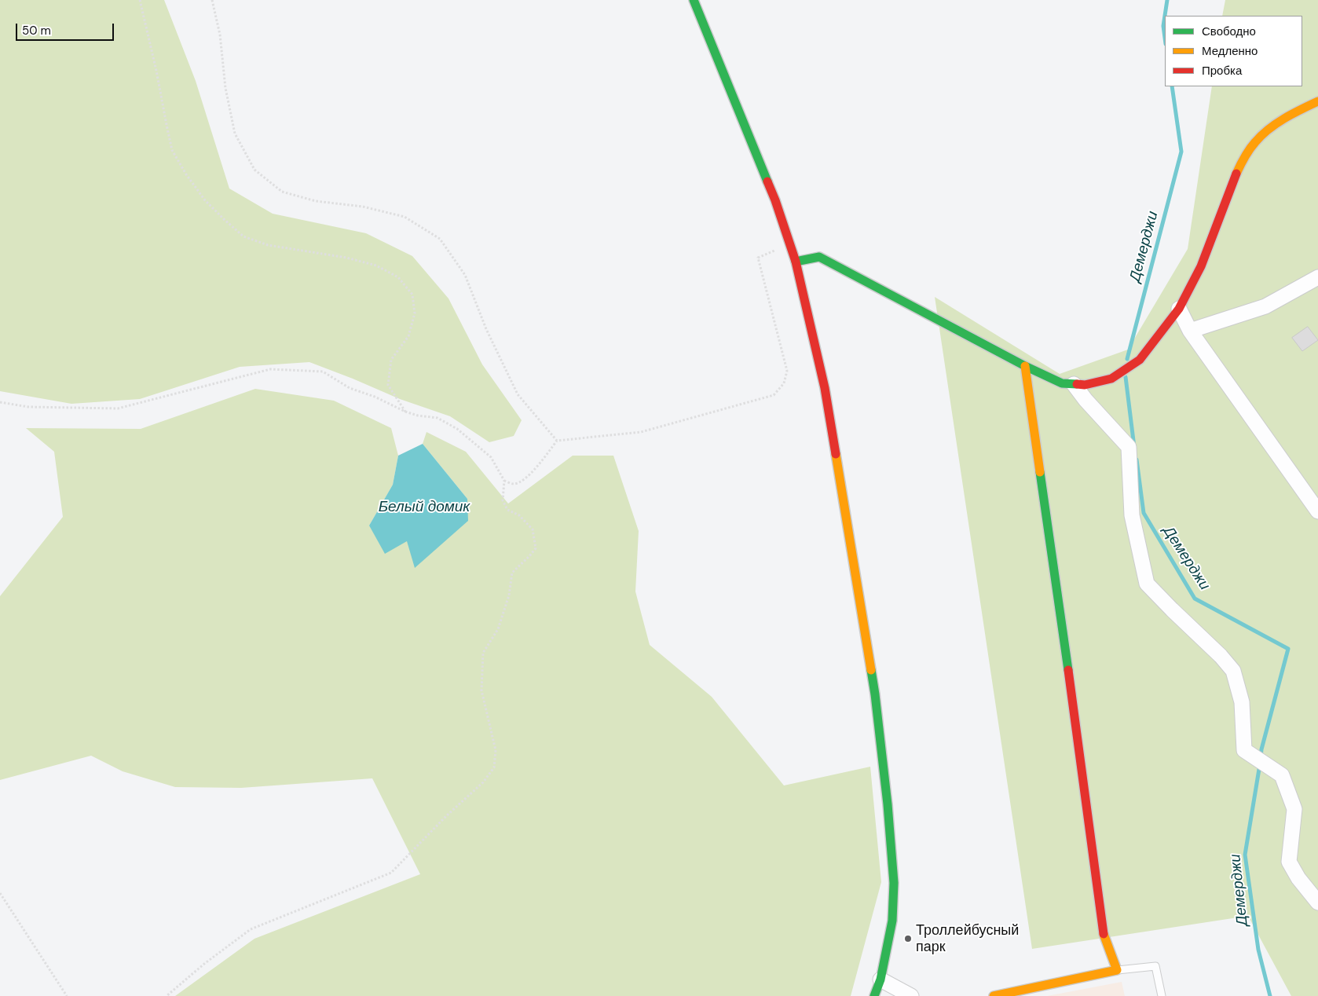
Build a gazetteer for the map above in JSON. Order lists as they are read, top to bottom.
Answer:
{
  "water": ["Демерджи", "Белый домик"],
  "places": ["Троллейбусный парк"],
  "legend": ["Свободно", "Медленно", "Пробка"],
  "scale_bar": "50 m"
}
